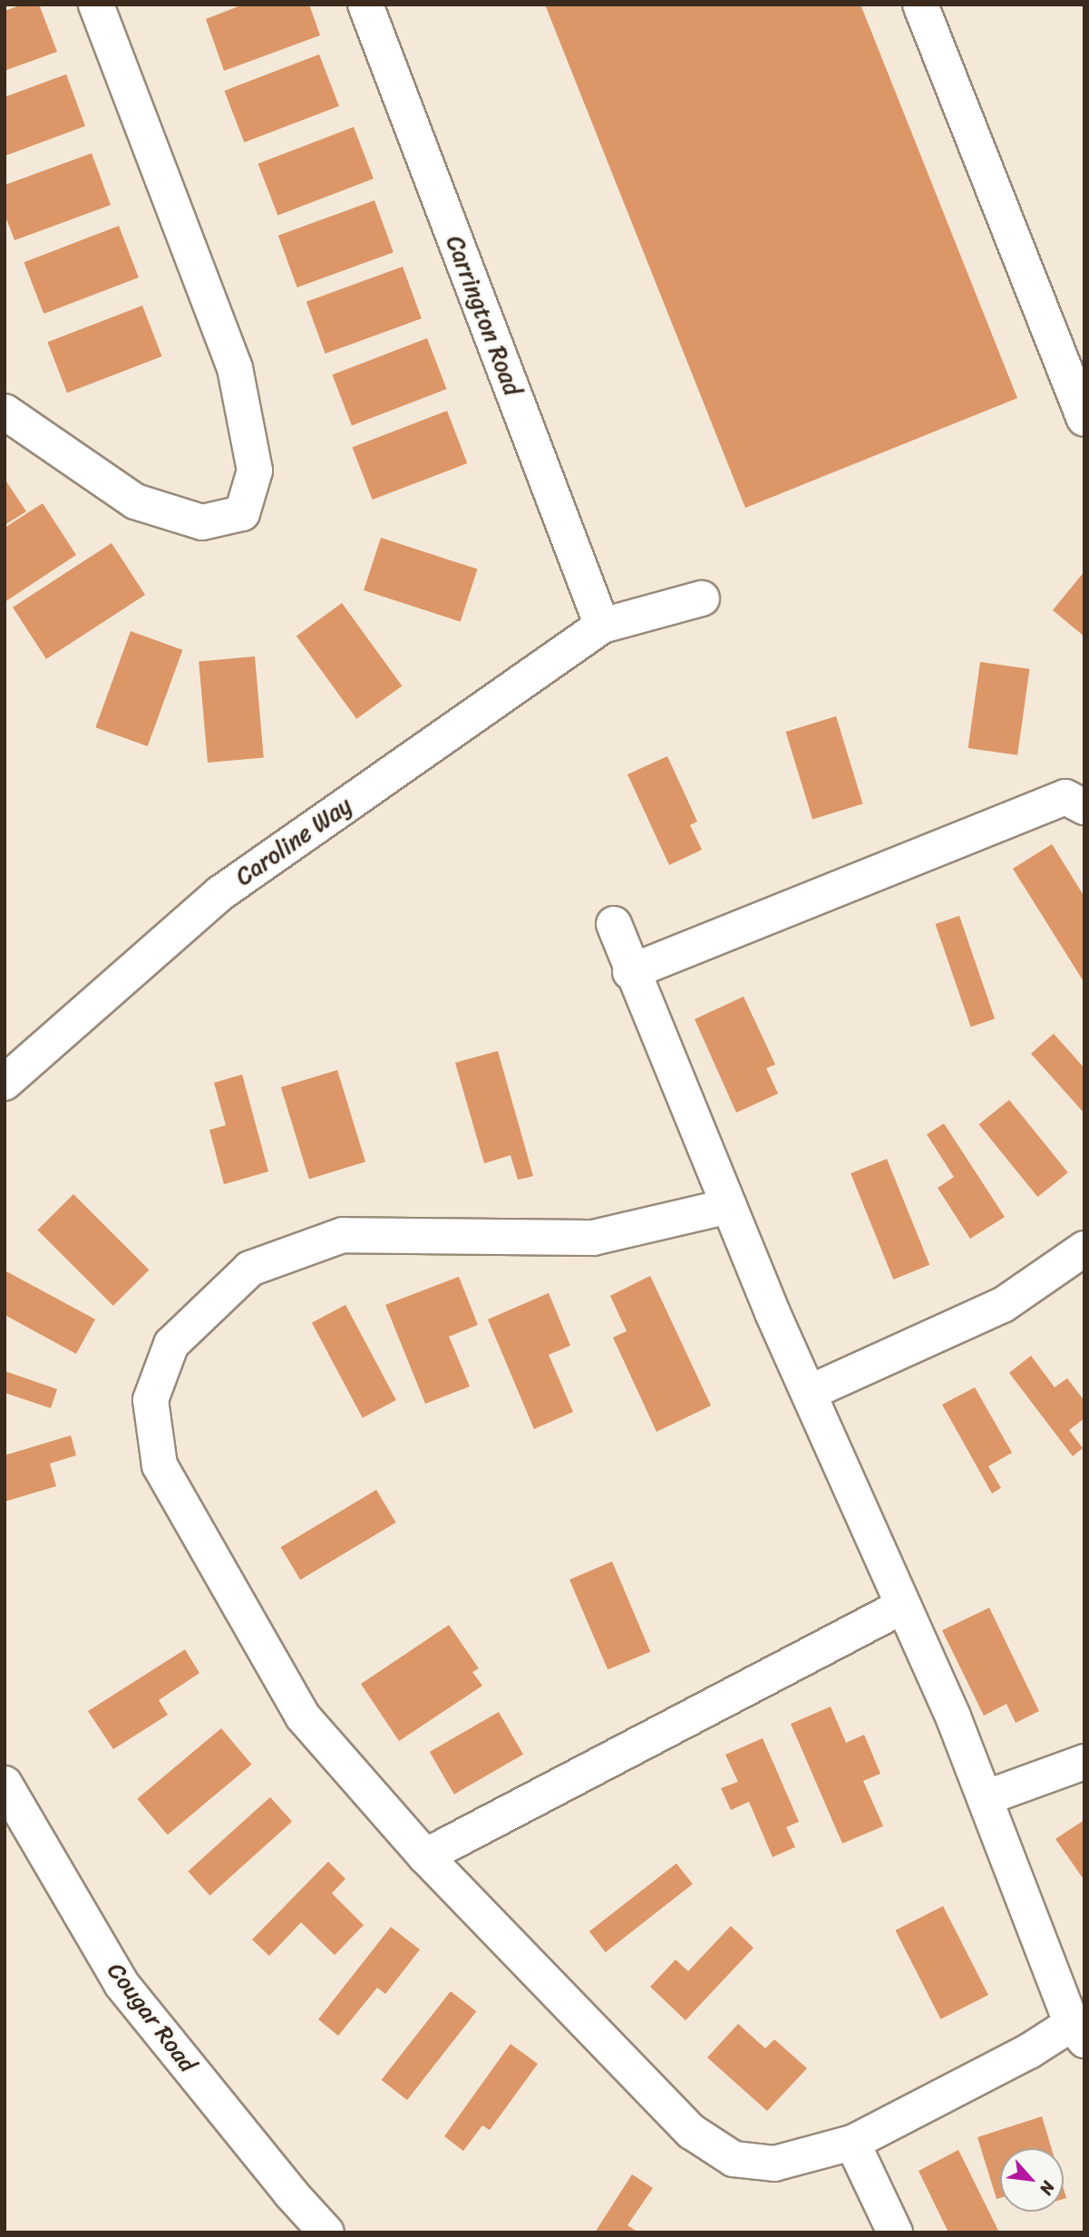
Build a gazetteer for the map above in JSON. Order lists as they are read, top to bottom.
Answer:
{
  "streets": {
    "street": ["Carrington Road", "Caroline Way", "Cougar Road"]
  },
  "crossings": [
    ["Carrington Road", "Caroline Way"]
  ],
  "north": "bottom right"
}
